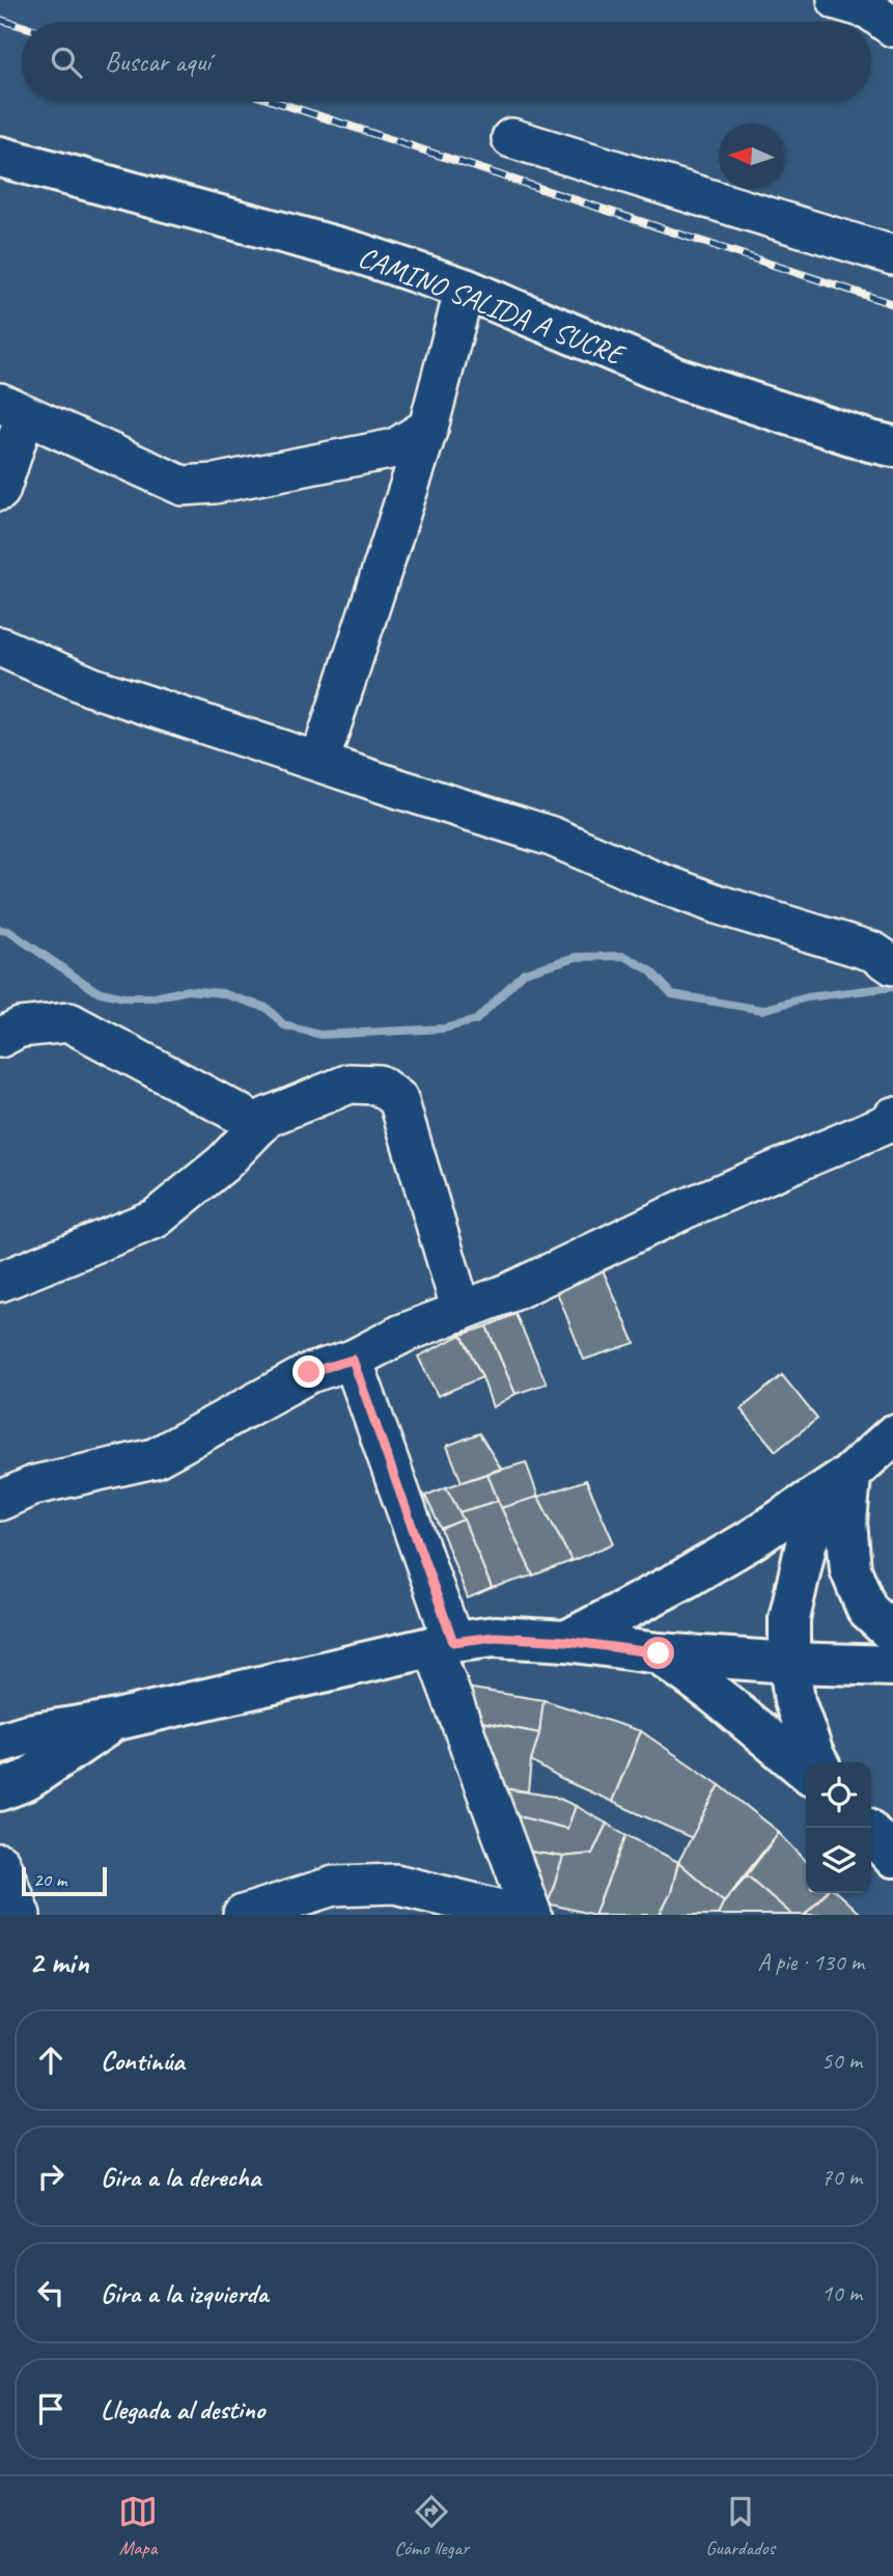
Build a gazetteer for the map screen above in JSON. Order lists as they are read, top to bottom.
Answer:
{
  "streets": {
    "main road": ["CAMINO SALIDA A SUCRE"]
  },
  "scale_bar": "20 m",
  "north": "left",
  "page": {
    "search": "Buscar aquí",
    "scale": "20 m",
    "heading": ["2 min", "A pie · 130 m"],
    "list": [
      ["Continúa", "50 m"],
      ["Gira a la derecha", "70 m"],
      ["Gira a la izquierda", "10 m"],
      "Llegada al destino"
    ],
    "nav": ["Mapa", "Cómo llegar", "Guardados"]
  }
}
